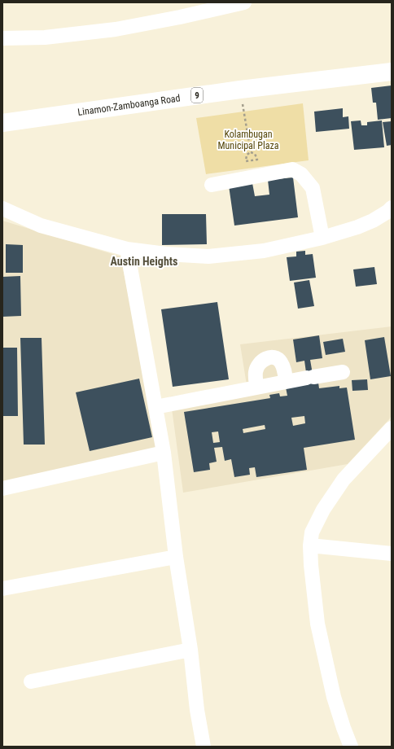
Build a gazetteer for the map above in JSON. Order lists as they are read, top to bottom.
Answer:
{
  "streets": {
    "highway": ["9", "Linamon-Zamboanga Road"]
  },
  "districts": ["Austin Heights"],
  "parks": ["Kolambugan Municipal Plaza"]
}
